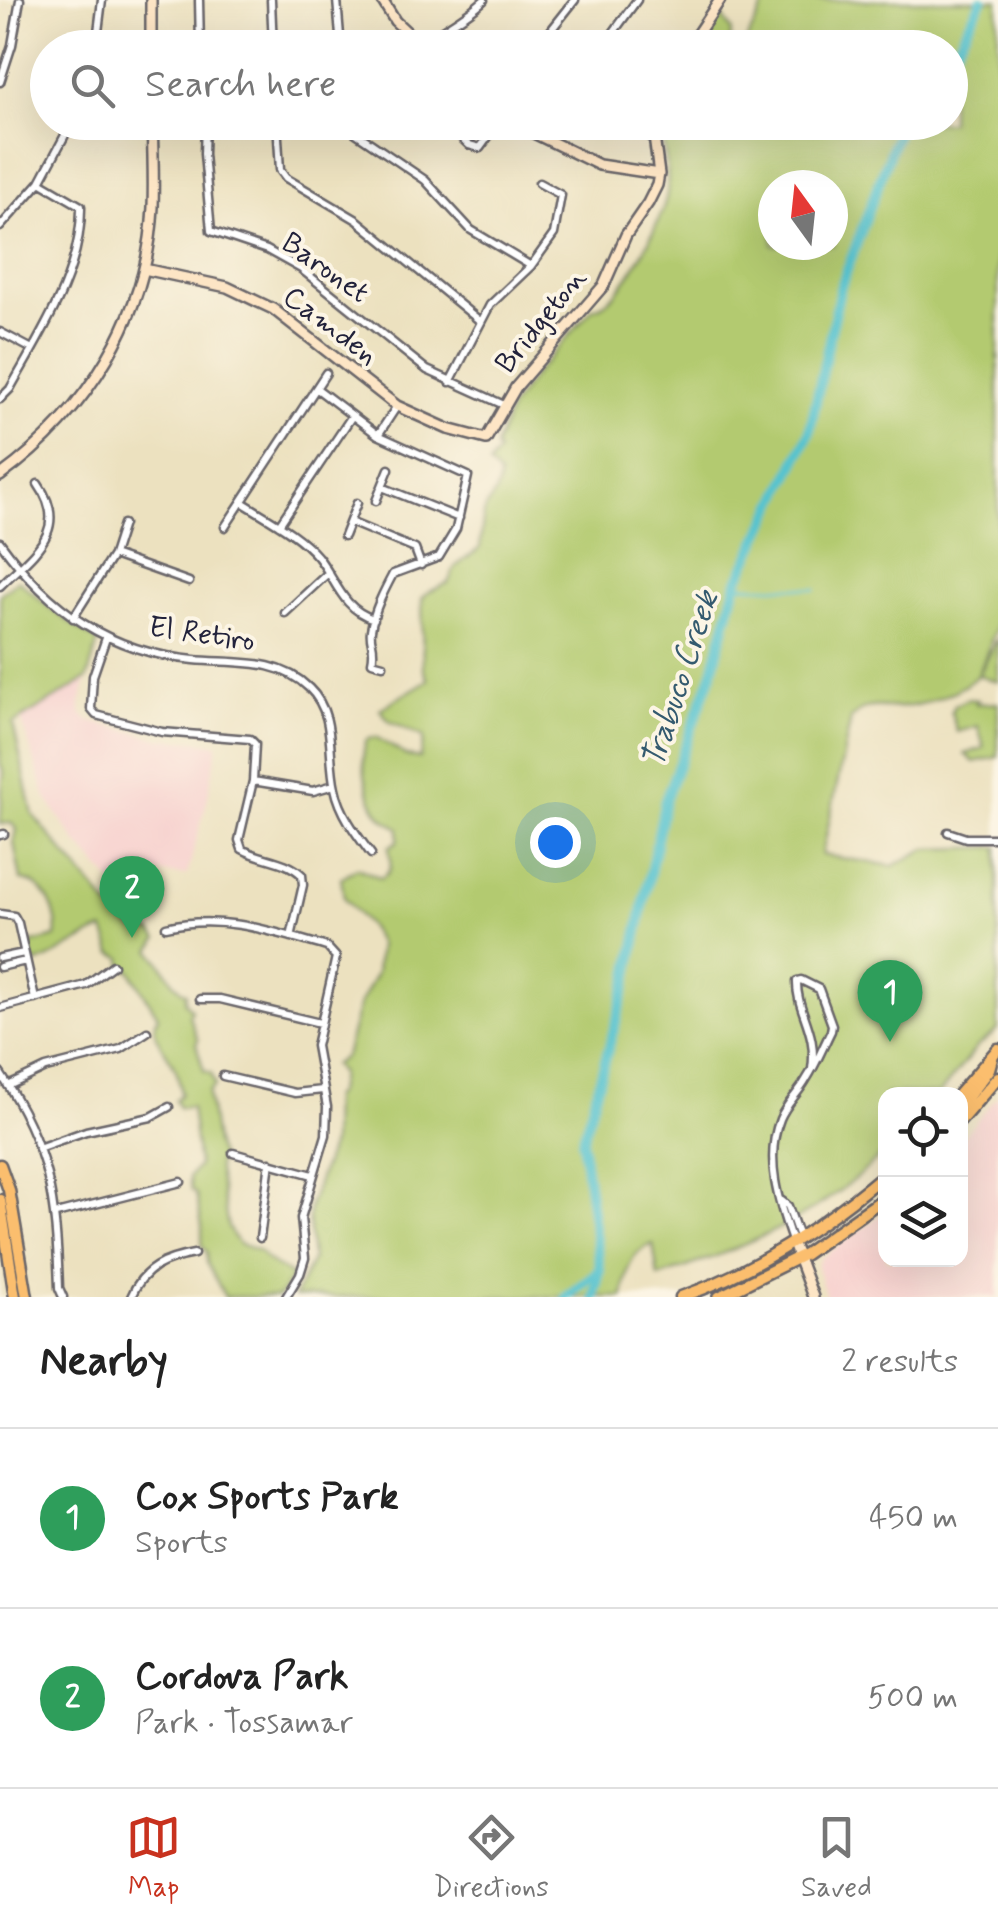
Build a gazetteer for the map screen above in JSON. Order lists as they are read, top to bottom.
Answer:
{
  "streets": {
    "street": [
      "Baronet",
      "Bridgeton",
      "Camden",
      "El Retiro"
    ]
  },
  "crossings": [
    ["Baronet", "Bridgeton"],
    ["Bridgeton", "Camden"]
  ],
  "water": ["Trabuco Creek"],
  "north": "top",
  "page": {
    "search": "Search here",
    "pins": ["2", "1"],
    "heading": ["Nearby", "2 results"],
    "list": [
      {
        "mark": "1",
        "name": "Cox Sports Park",
        "note": "Sports",
        "value": "450 m"
      },
      {
        "mark": "2",
        "name": "Cordova Park",
        "note": "Park · Tossamar",
        "value": "500 m"
      }
    ],
    "nav": ["Map", "Directions", "Saved"]
  }
}
